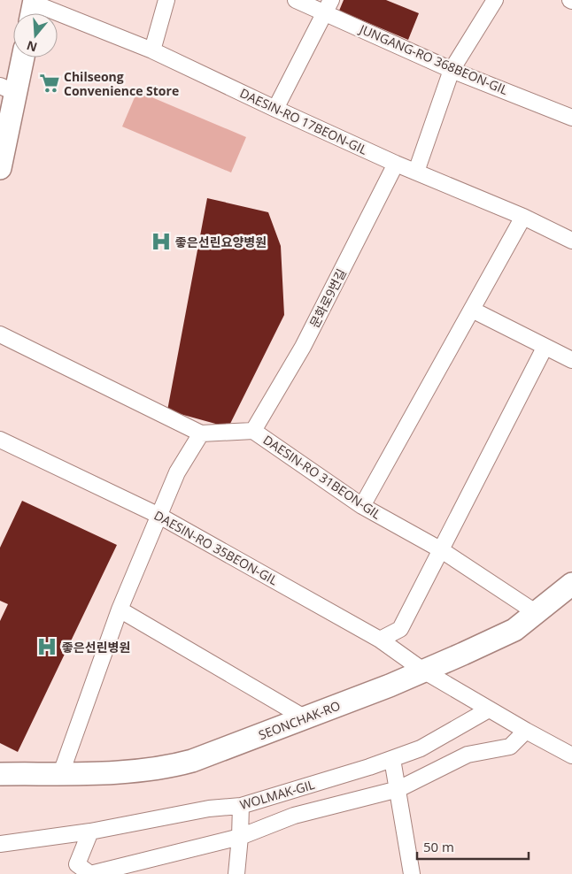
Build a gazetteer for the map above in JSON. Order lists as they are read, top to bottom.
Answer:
{
  "streets": {
    "street": [
      "JUNGANG-RO 368BEON-GIL",
      "DAESIN-RO 17BEON-GIL",
      "문화로9번길",
      "DAESIN-RO 31BEON-GIL",
      "DAESIN-RO 35BEON-GIL",
      "SEONCHAK-RO",
      "WOLMAK-GIL"
    ]
  },
  "crossings": [
    ["DAESIN-RO 17BEON-GIL", "문화로9번길"],
    ["문화로9번길", "DAESIN-RO 31BEON-GIL"],
    ["DAESIN-RO 31BEON-GIL", "SEONCHAK-RO"],
    ["DAESIN-RO 35BEON-GIL", "SEONCHAK-RO"],
    ["DAESIN-RO 35BEON-GIL", "WOLMAK-GIL"]
  ],
  "places": {
    "supermarket": ["Chilseong Convenience Store"],
    "hospital": ["좋은선린요양병원", "좋은선린병원"]
  },
  "scale_bar": "50 m",
  "north": "bottom"
}
